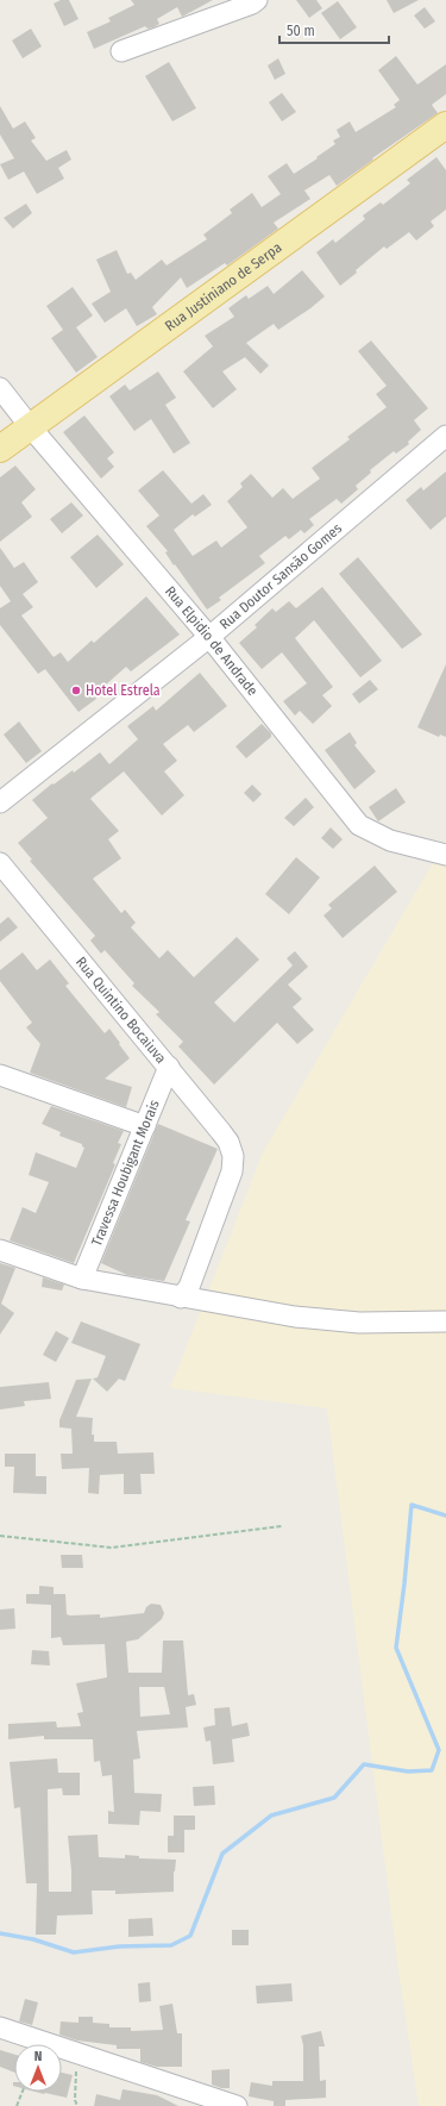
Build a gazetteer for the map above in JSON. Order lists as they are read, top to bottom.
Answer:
{
  "streets": {
    "main road": ["Rua Justiniano de Serpa"],
    "street": [
      "Rua Doutor Sansão Gomes",
      "Rua Elpidio de Andrade",
      "Rua Quintino Bocaiuva",
      "Travessa Houbigant Morais"
    ]
  },
  "crossings": [
    ["Rua Justiniano de Serpa", "Rua Elpidio de Andrade"],
    ["Rua Doutor Sansão Gomes", "Rua Elpidio de Andrade"],
    ["Rua Quintino Bocaiuva", "Travessa Houbigant Morais"]
  ],
  "places": ["Hotel Estrela"],
  "scale_bar": "50 m",
  "north": "top"
}
